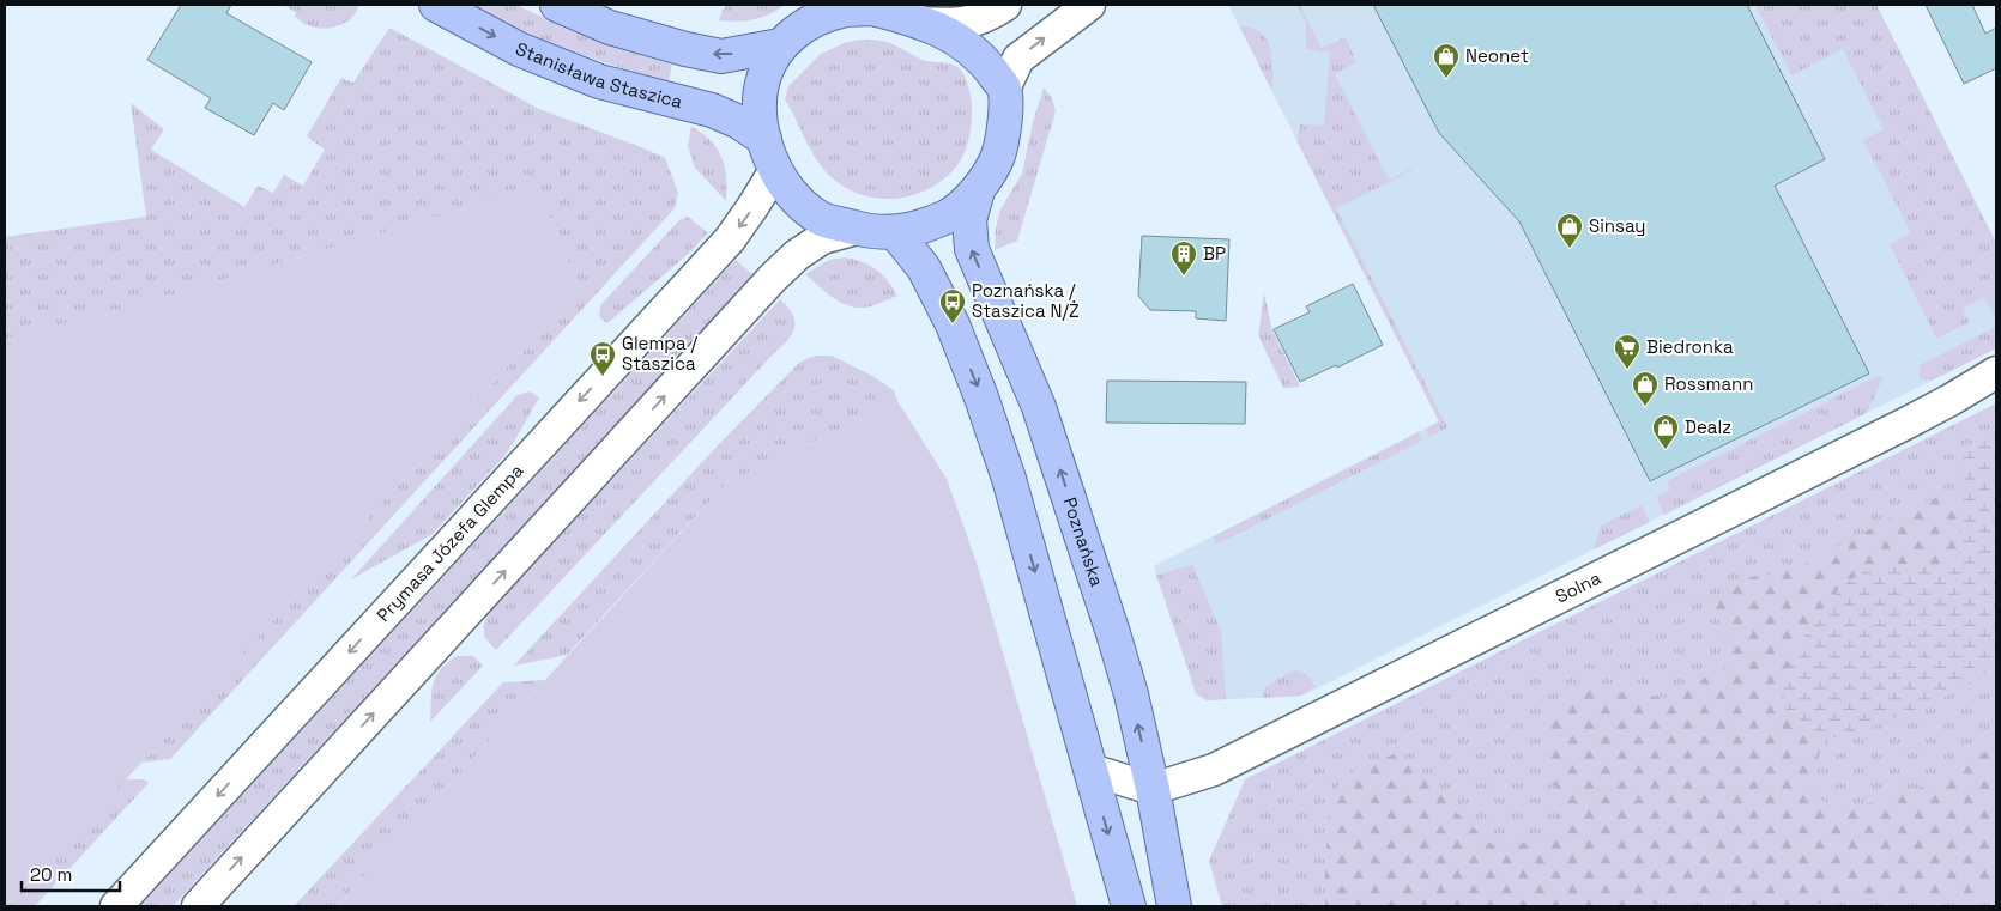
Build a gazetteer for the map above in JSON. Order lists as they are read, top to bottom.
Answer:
{
  "streets": {
    "main road": ["Stanisława Staszica", "Poznańska"],
    "street": ["Prymasa Józefa Glempa", "Solna"]
  },
  "crossings": [
    ["Poznańska", "Solna"]
  ],
  "places": {
    "shop": [
      "Neonet",
      "Sinsay",
      "Rossmann",
      "Dealz"
    ],
    "building": ["BP"],
    "bus stop": ["Poznańska / Staszica N/Ż", "Glempa / Staszica"],
    "supermarket": ["Biedronka"]
  },
  "scale_bar": "20 m"
}
